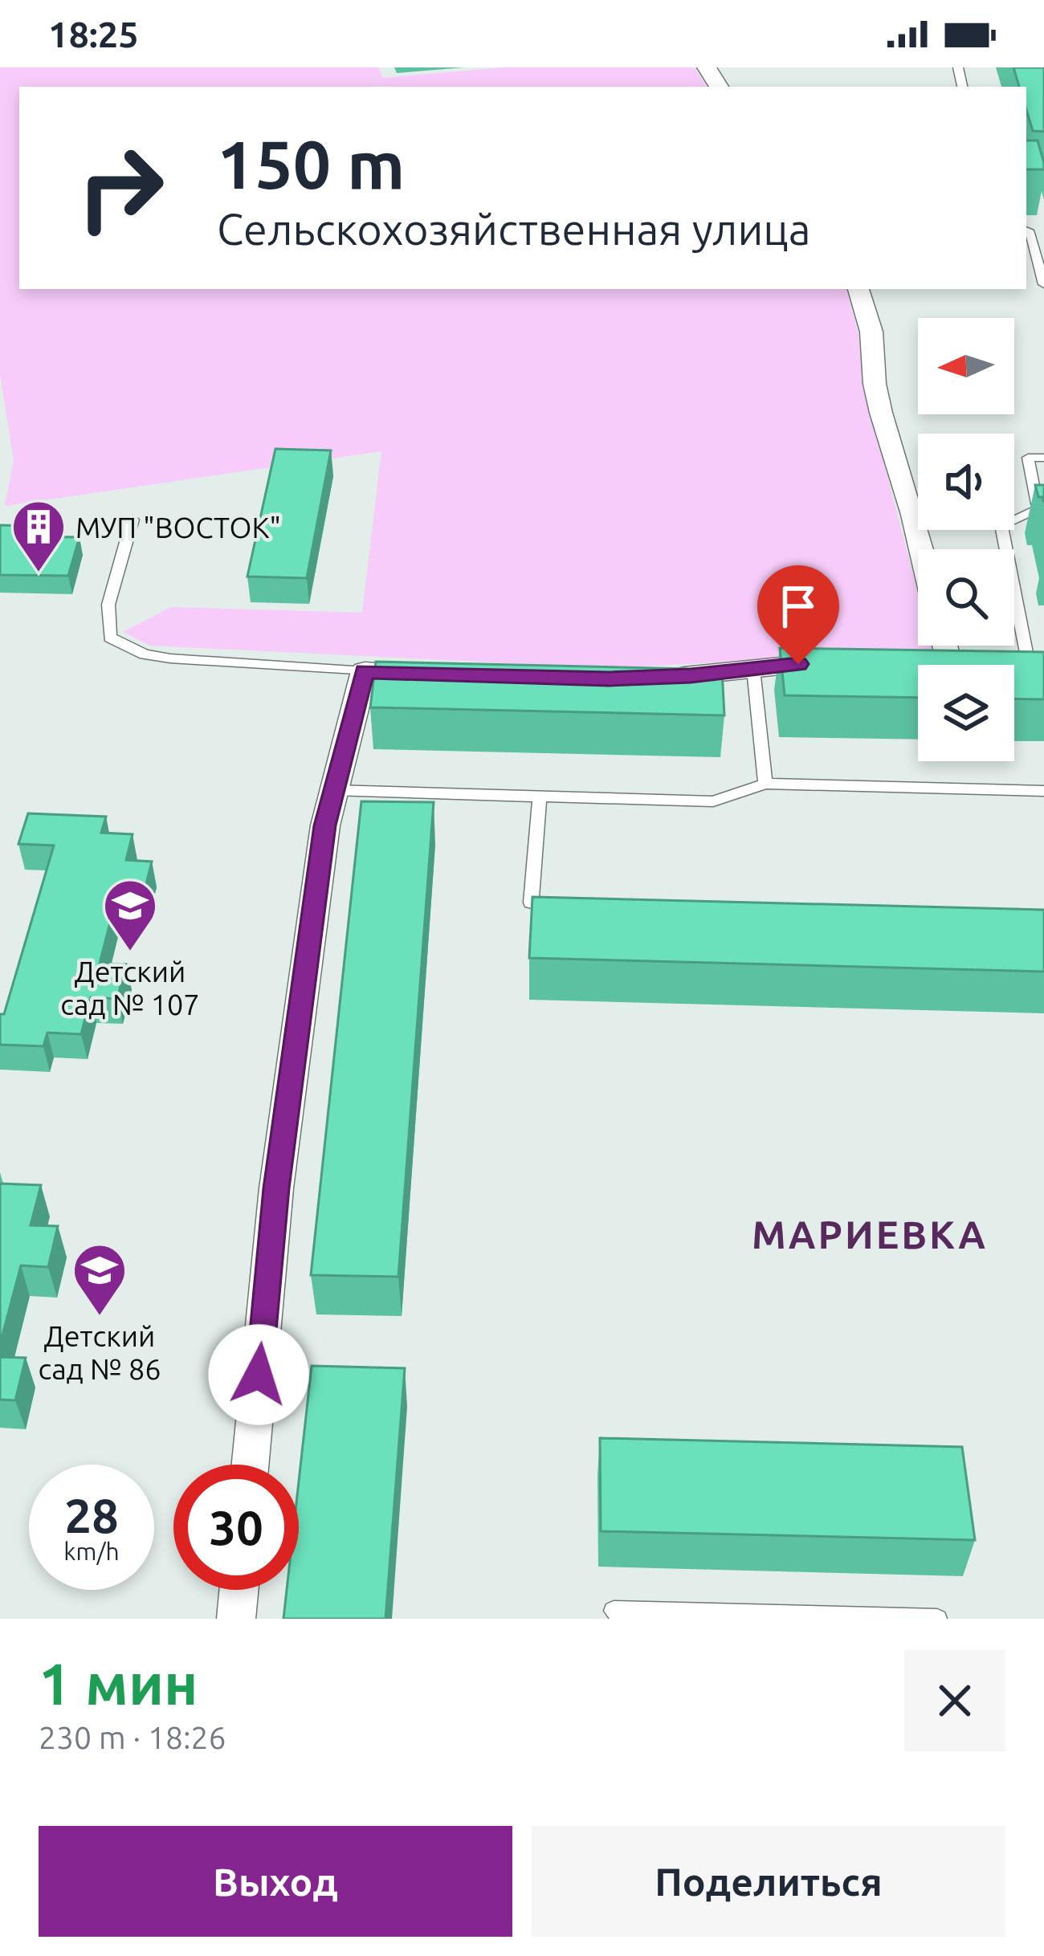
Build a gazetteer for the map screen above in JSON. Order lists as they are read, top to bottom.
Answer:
{
  "districts": ["МАРИЕВКА"],
  "places": {
    "building": ["МУП \"ВОСТОК\""],
    "school or university": ["Детский сад № 107", "Детский сад № 86"]
  },
  "north": "left",
  "page": {
    "status": "18:25",
    "turn": ["150 m", "Сельскохозяйственная улица"],
    "speed": "28 km/h",
    "limit": "30",
    "heading": ["1 мин", "230 m · 18:26"],
    "buttons": ["Выход", "Поделиться"]
  }
}
